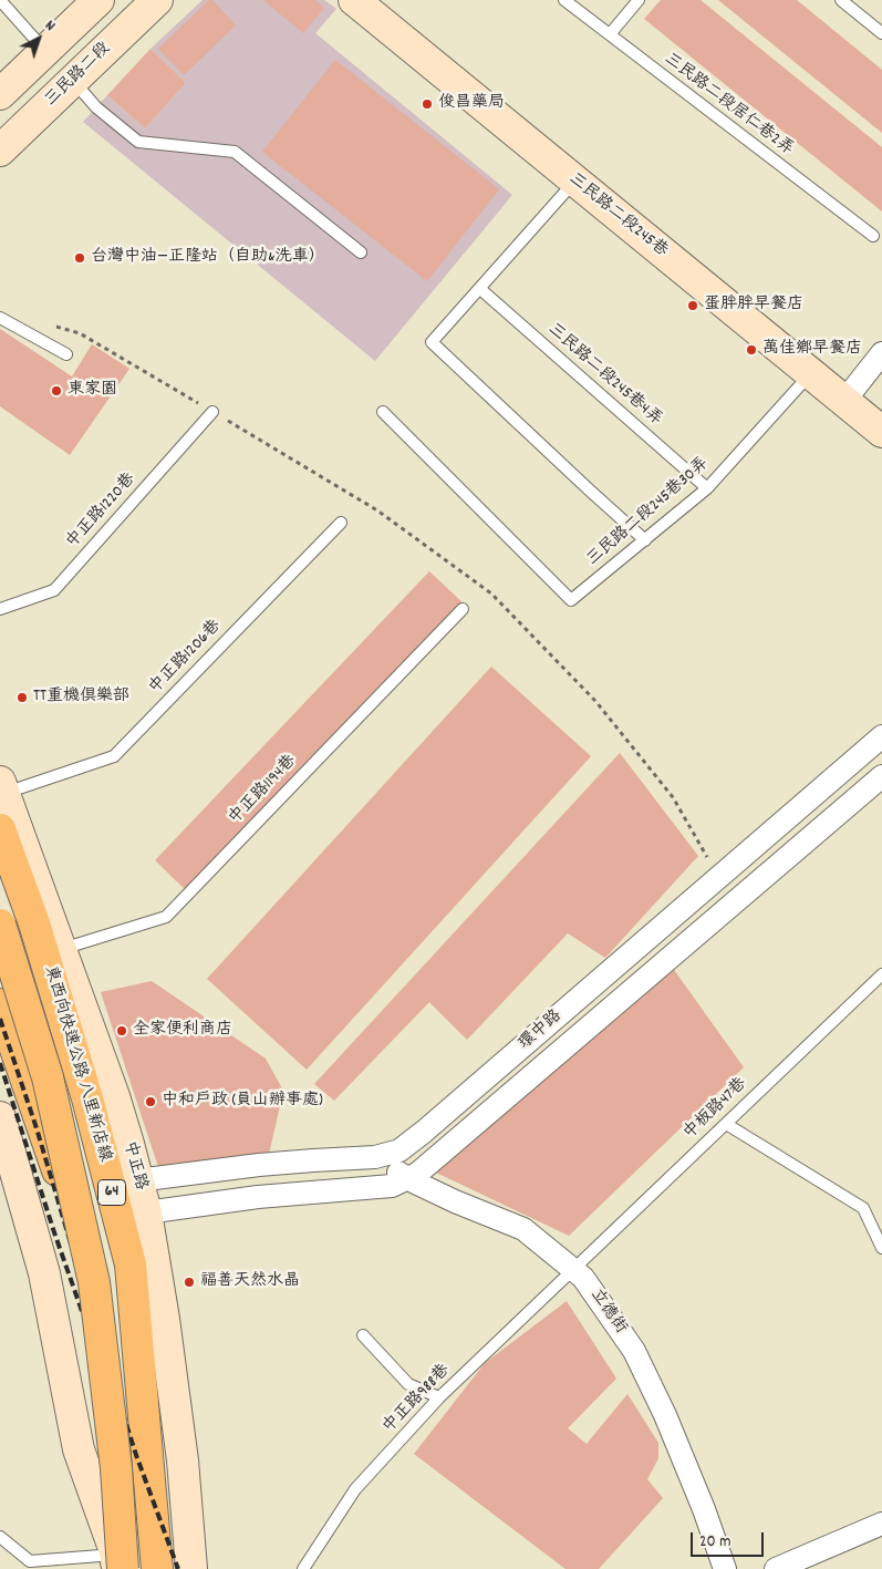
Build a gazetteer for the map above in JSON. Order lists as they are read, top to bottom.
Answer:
{
  "streets": {
    "highway": ["東西向快速公路 八里新店線", "64"],
    "main road": ["三民路二段", "三民路二段245巷", "中正路"],
    "street": ["環中路", "立德街"],
    "lane": [
      "三民路二段居仁巷2弄",
      "三民路二段245巷4弄",
      "中正路1220巷",
      "三民路二段245巷30弄",
      "中正路1206巷",
      "中正路1194巷",
      "中板路47巷",
      "中正路988巷"
    ]
  },
  "crossings": [
    ["三民路二段245巷", "三民路二段245巷30弄"],
    ["三民路二段245巷4弄", "三民路二段245巷30弄"],
    ["中正路1206巷", "中正路"],
    ["中正路1194巷", "中正路"],
    ["環中路", "中正路"],
    ["環中路", "立德街"],
    ["中板路47巷", "立德街"],
    ["中板路47巷", "中正路988巷"],
    ["立德街", "中正路988巷"]
  ],
  "places": [
    "俊昌藥局",
    "台灣中油—正隆站（自助&洗車）",
    "蛋胖胖早餐店",
    "萬佳鄉早餐店",
    "東家園",
    "TT重機俱樂部",
    "全家便利商店",
    "中和戶政 (員山辦事處)",
    "福善天然水晶"
  ],
  "scale_bar": "20 m",
  "north": "top right"
}
